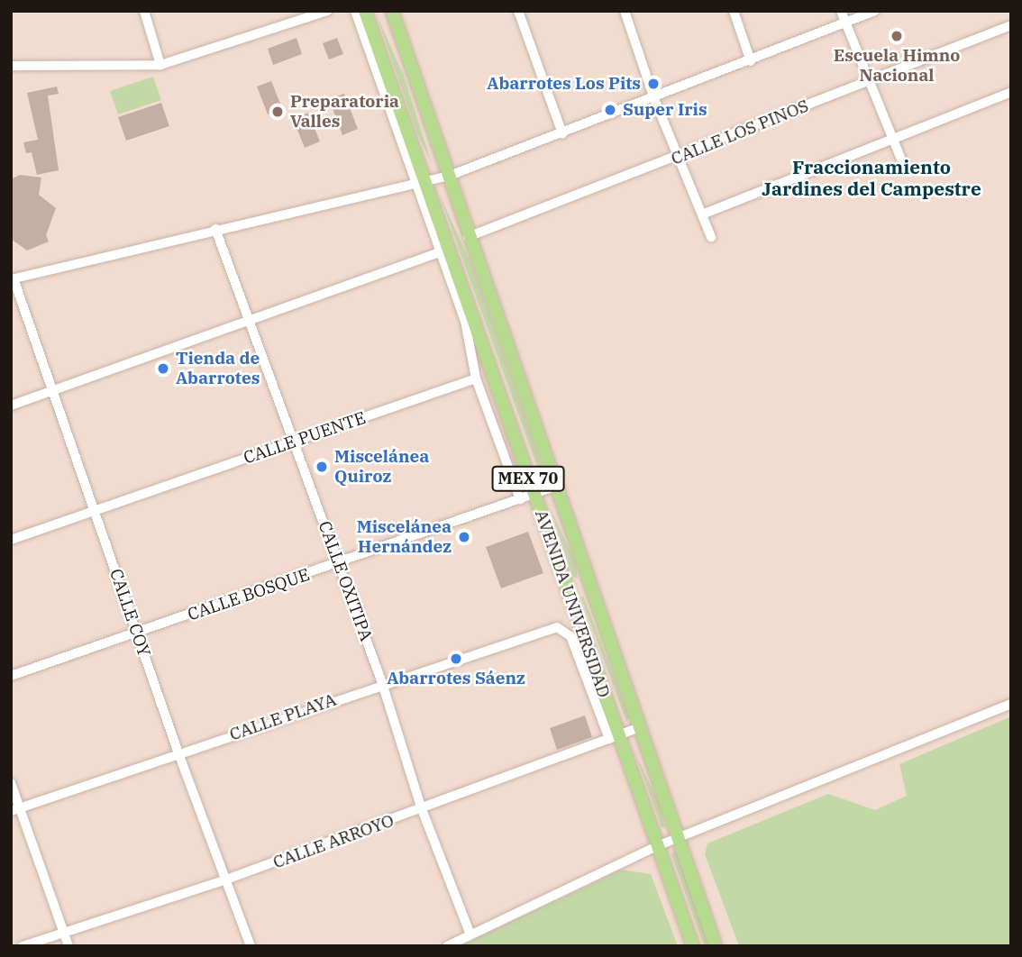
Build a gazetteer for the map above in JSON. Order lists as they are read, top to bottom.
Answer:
{
  "streets": {
    "main road": ["MEX 70", "AVENIDA UNIVERSIDAD"],
    "street": [
      "CALLE LOS PINOS",
      "CALLE PUENTE",
      "CALLE OXITIPA",
      "CALLE BOSQUE",
      "CALLE COY",
      "CALLE PLAYA",
      "CALLE ARROYO"
    ]
  },
  "crossings": [
    ["CALLE LOS PINOS", "AVENIDA UNIVERSIDAD"],
    ["CALLE PUENTE", "CALLE OXITIPA"],
    ["CALLE PUENTE", "CALLE COY"],
    ["CALLE OXITIPA", "CALLE BOSQUE"],
    ["CALLE OXITIPA", "CALLE PLAYA"],
    ["CALLE OXITIPA", "CALLE ARROYO"],
    ["CALLE BOSQUE", "AVENIDA UNIVERSIDAD"],
    ["CALLE BOSQUE", "CALLE COY"],
    ["AVENIDA UNIVERSIDAD", "CALLE PLAYA"],
    ["AVENIDA UNIVERSIDAD", "CALLE ARROYO"],
    ["CALLE COY", "CALLE PLAYA"],
    ["CALLE COY", "CALLE ARROYO"],
    ["CALLE PLAYA", "CALLE ARROYO"]
  ],
  "districts": ["Fraccionamiento Jardines del Campestre"],
  "places": [
    "Escuela Himno Nacional",
    "Abarrotes Los Pits",
    "Super Iris",
    "Preparatoria Valles",
    "Tienda de Abarrotes",
    "Miscelánea Quiroz",
    "Miscelánea Hernández",
    "Abarrotes Sáenz"
  ]
}
